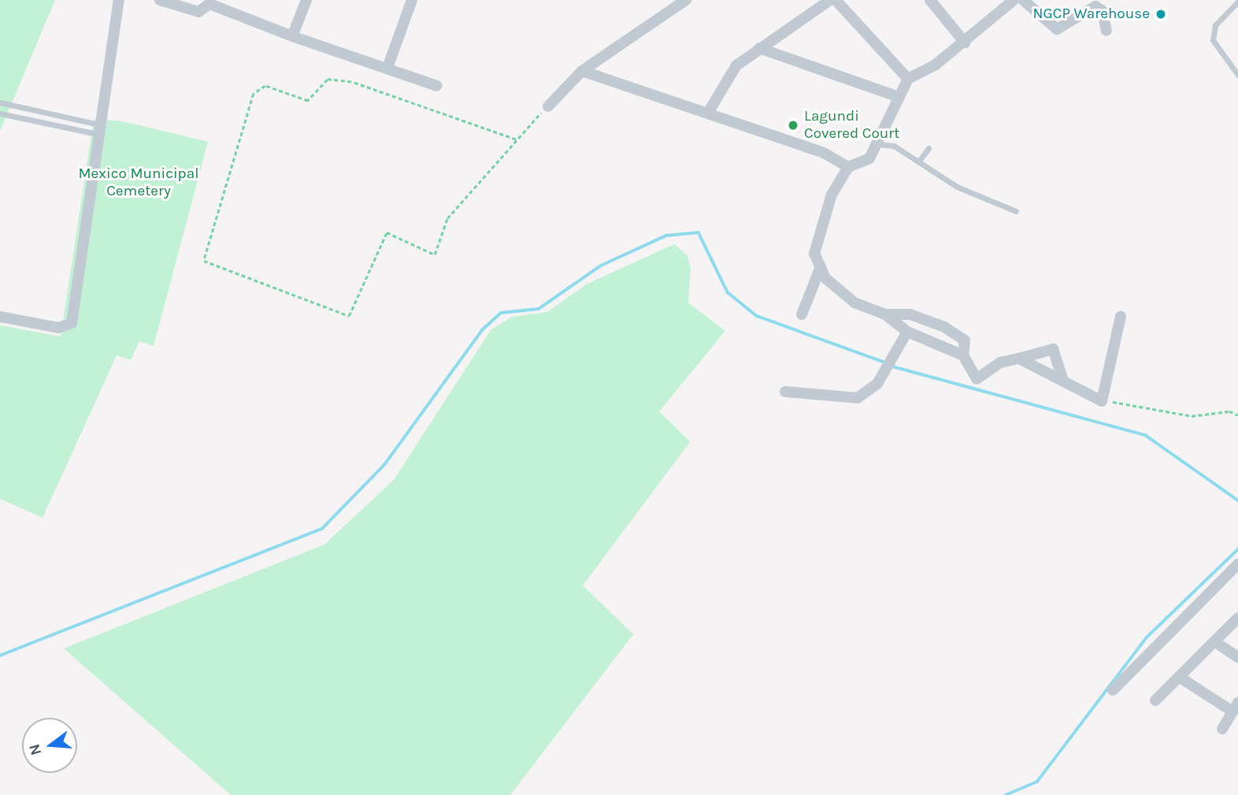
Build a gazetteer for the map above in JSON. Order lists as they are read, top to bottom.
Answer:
{
  "parks": ["Mexico Municipal Cemetery"],
  "places": ["NGCP Warehouse", "Lagundi Covered Court"],
  "north": "left"
}
